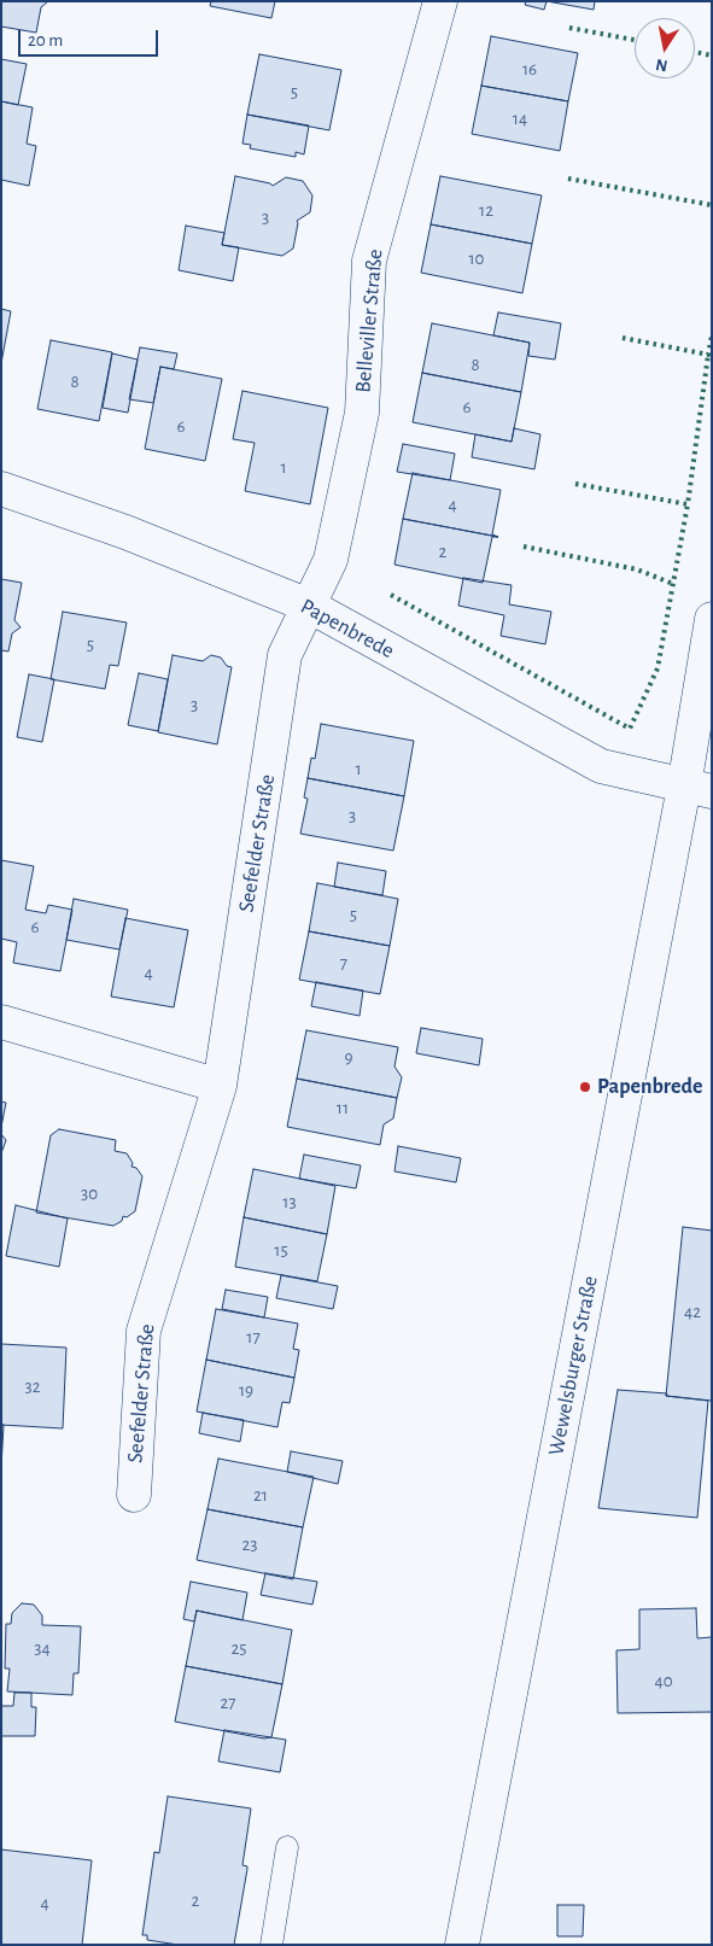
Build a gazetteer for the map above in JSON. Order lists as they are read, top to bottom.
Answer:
{
  "streets": {
    "street": [
      "Belleviller Straße",
      "Papenbrede",
      "Seefelder Straße",
      "Wewelsburger Straße"
    ]
  },
  "crossings": [
    ["Belleviller Straße", "Papenbrede"],
    ["Belleviller Straße", "Seefelder Straße"],
    ["Papenbrede", "Seefelder Straße"],
    ["Papenbrede", "Wewelsburger Straße"]
  ],
  "places": ["Papenbrede"],
  "house_numbers": [
    "16",
    "5",
    "14",
    "12",
    "3",
    "10",
    "8",
    "8",
    "6",
    "6",
    "1",
    "4",
    "2",
    "5",
    "3",
    "1",
    "3",
    "5",
    "6",
    "7",
    "4",
    "9",
    "11",
    "30",
    "13",
    "15",
    "42",
    "17",
    "32",
    "19",
    "21",
    "23",
    "34",
    "25",
    "40",
    "27",
    "2",
    "4"
  ],
  "scale_bar": "20 m",
  "north": "bottom"
}
